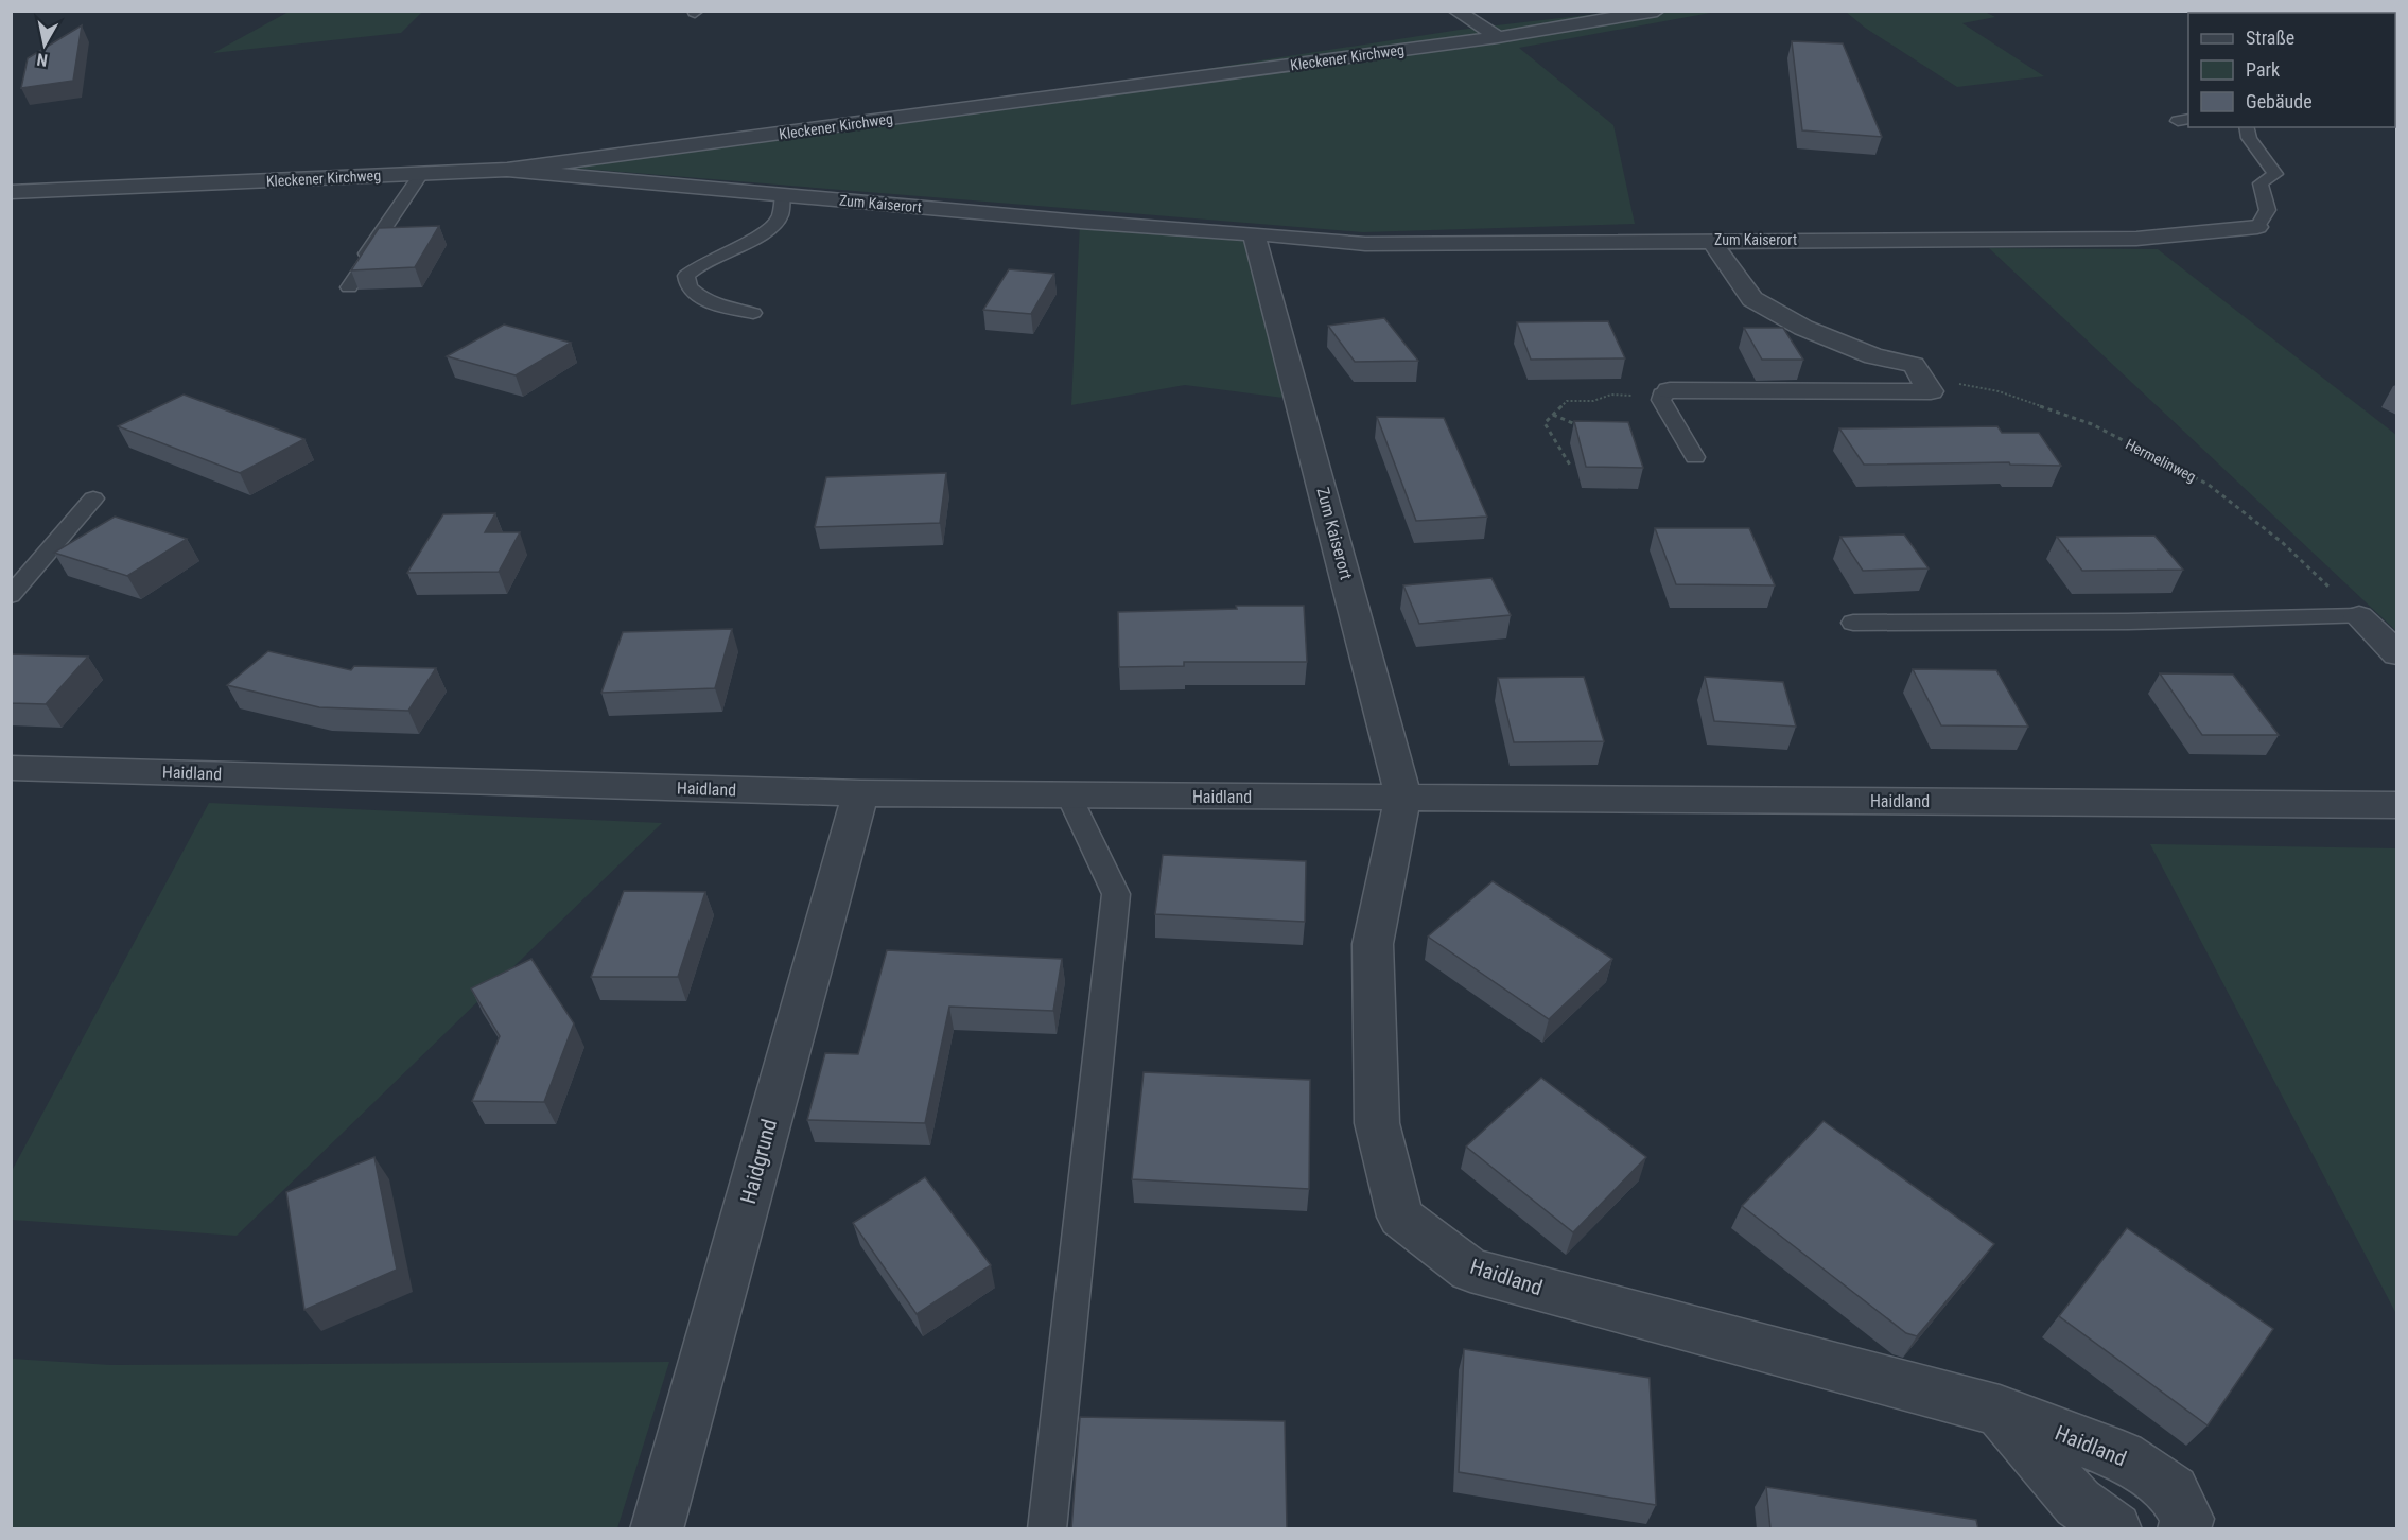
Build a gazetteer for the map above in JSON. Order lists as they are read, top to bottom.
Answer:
{
  "streets": {
    "street": [
      "Kleckener Kirchweg",
      "Zum Kaiserort",
      "Haidland",
      "Haidgrund"
    ],
    "path": ["Hermelinweg"]
  },
  "crossings": [
    ["Kleckener Kirchweg", "Zum Kaiserort"],
    ["Zum Kaiserort", "Haidland"],
    ["Haidland", "Haidgrund"]
  ],
  "legend": ["Straße", "Park", "Gebäude"],
  "north": "bottom"
}
